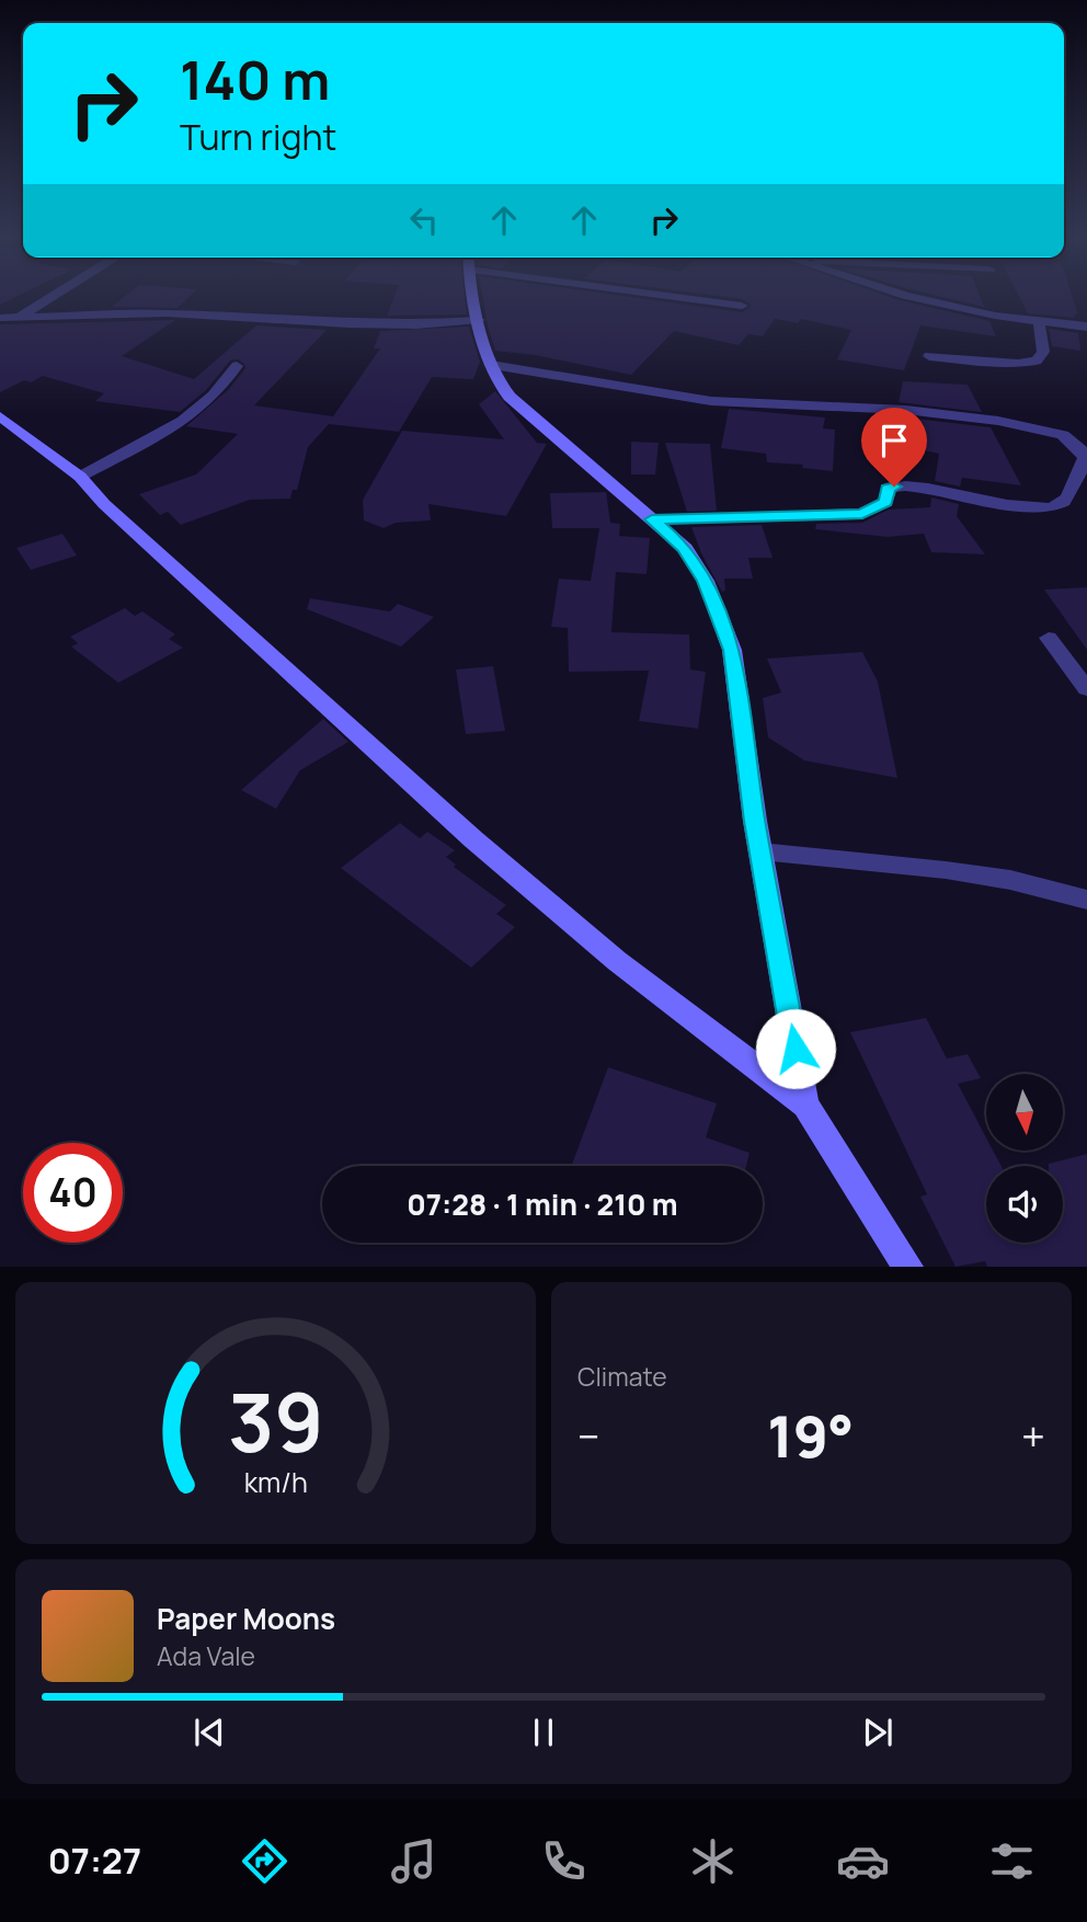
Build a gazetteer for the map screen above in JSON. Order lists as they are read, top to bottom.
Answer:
{
  "north": "bottom",
  "page": {
    "turn": ["140 m", "Turn right"],
    "limit": "40",
    "trip": "07:28 · 1 min · 210 m",
    "tile": "Climate",
    "heat": ["−", "19°", "+"],
    "song": ["Paper Moons", "Ada Vale"],
    "tabs": "07:27",
    "gauge": ["39", "km/h"]
  }
}
